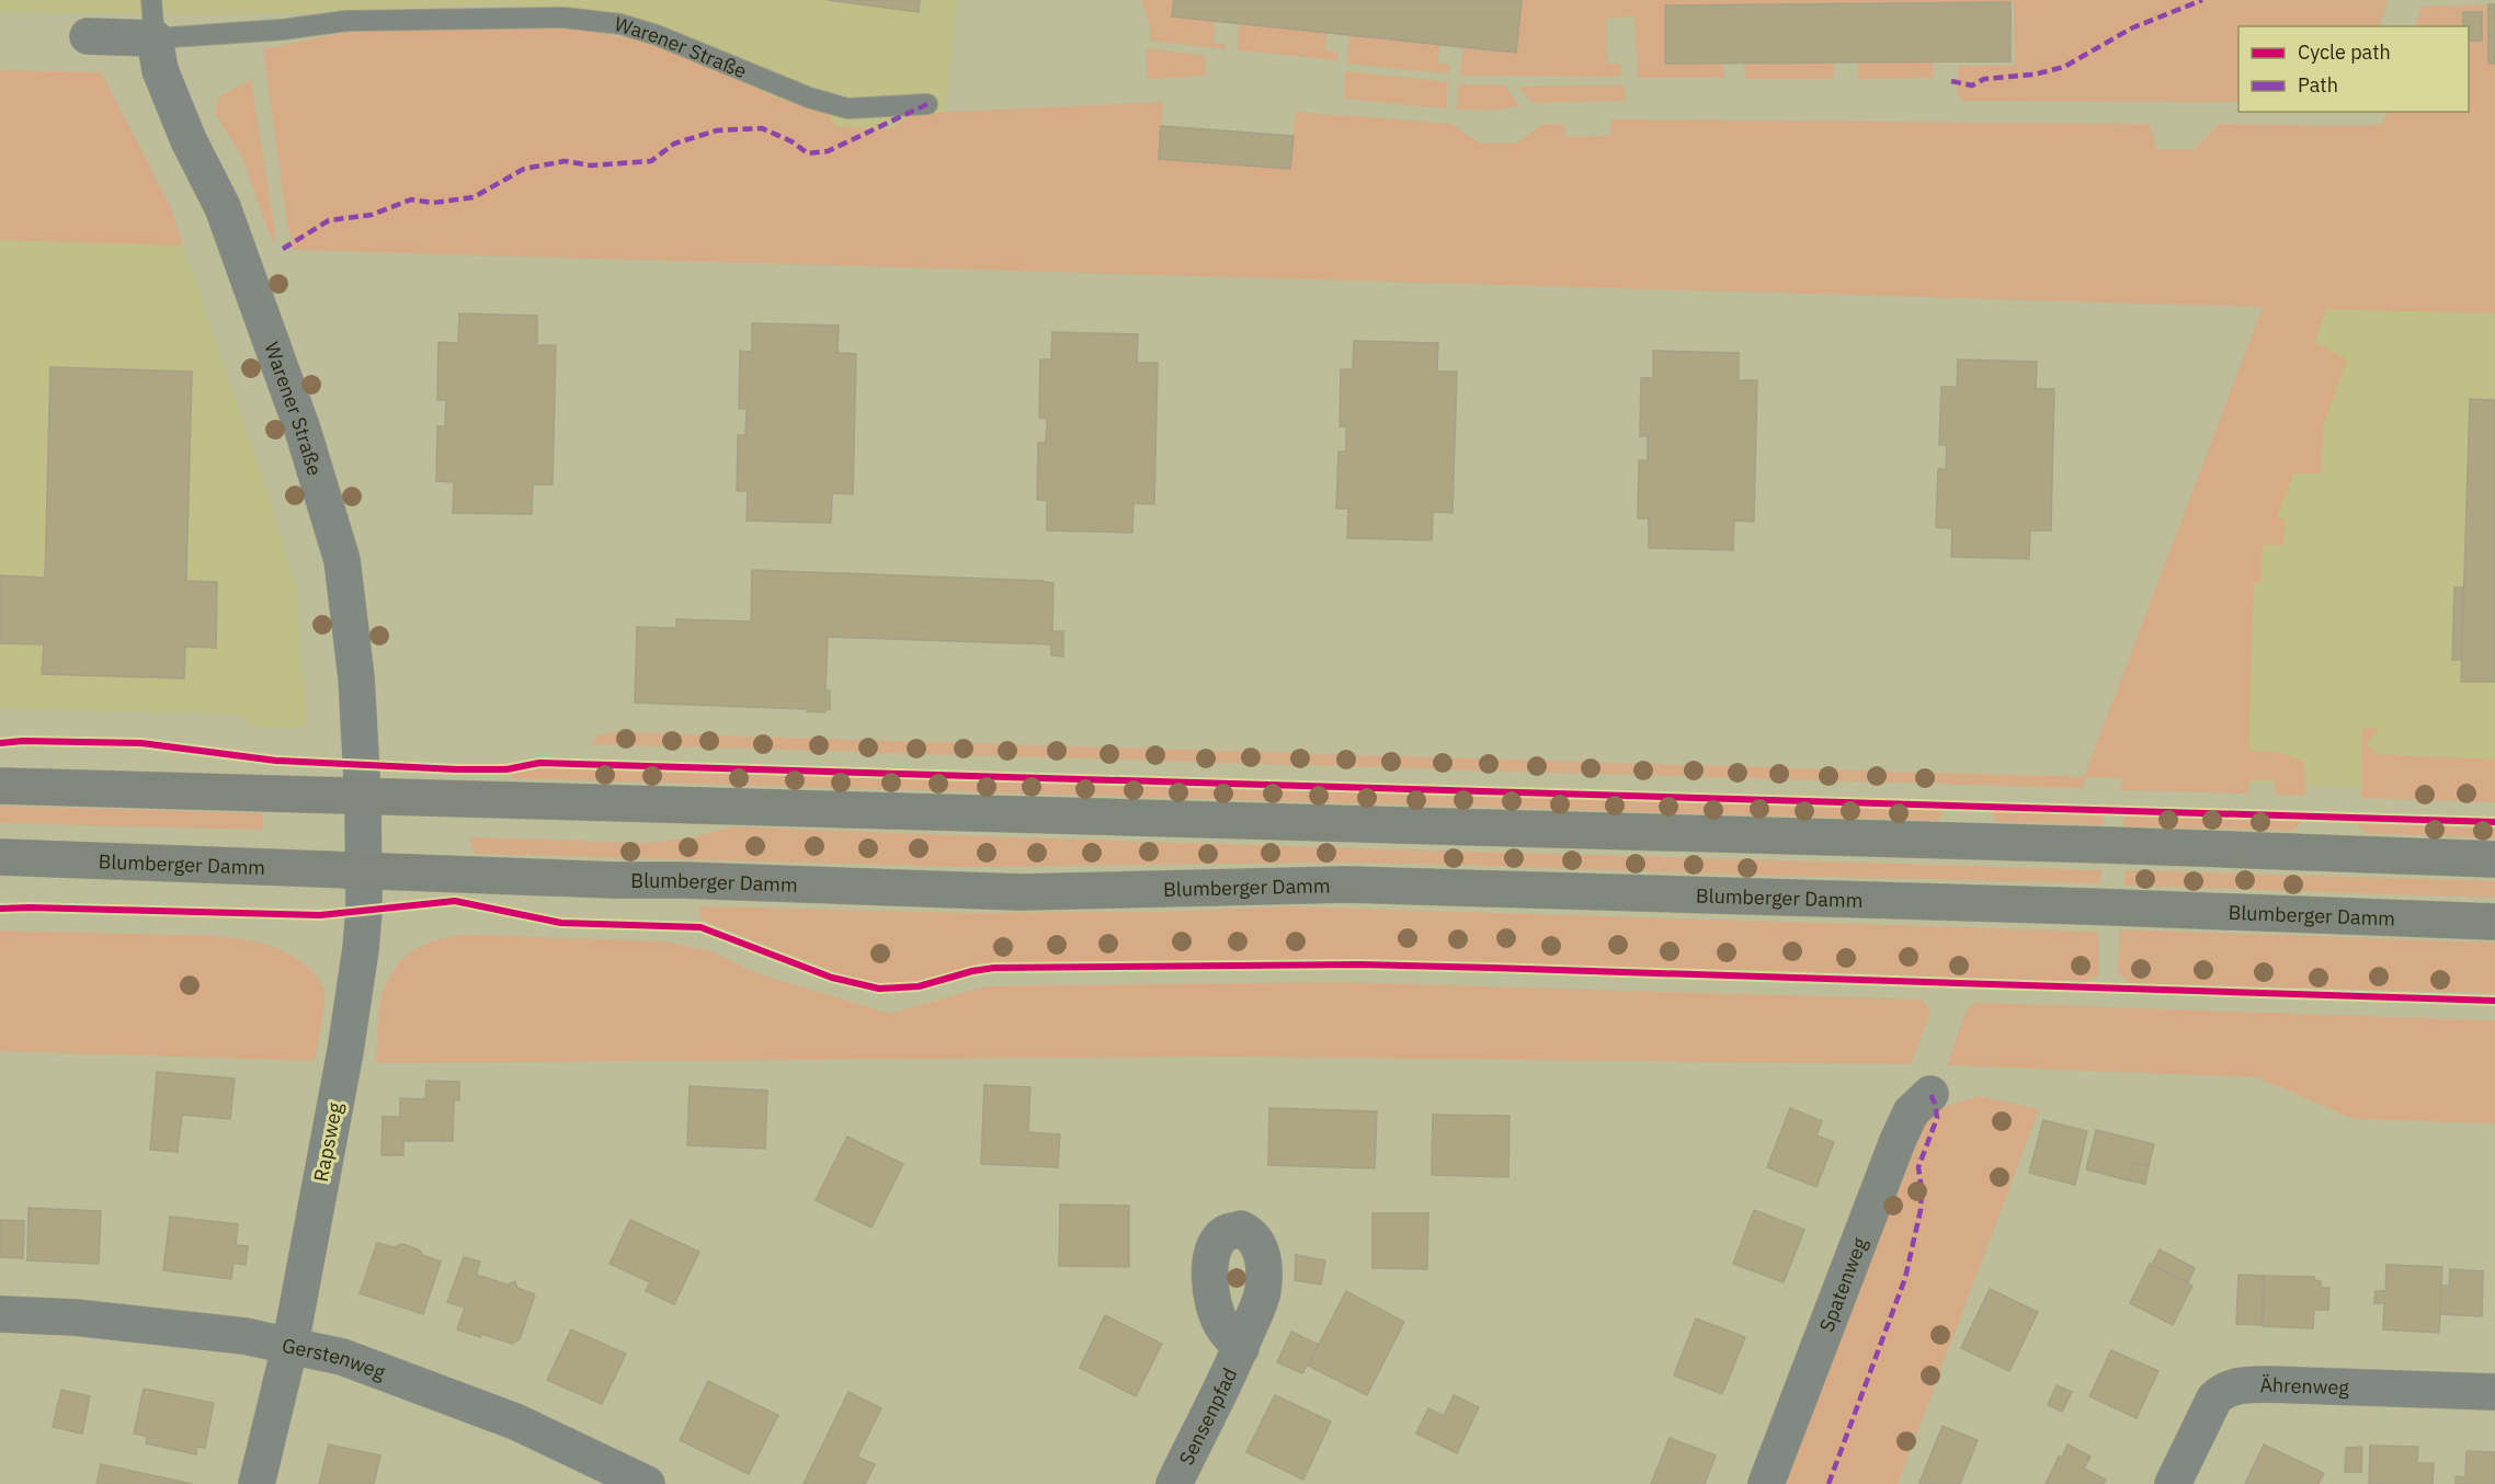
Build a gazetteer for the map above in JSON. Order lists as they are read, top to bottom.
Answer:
{
  "streets": {
    "main road": ["Blumberger Damm"],
    "street": [
      "Warener Straße",
      "Rapsweg",
      "Spatenweg",
      "Gerstenweg",
      "Ährenweg",
      "Sensenpfad"
    ]
  },
  "crossings": [
    ["Warener Straße", "Rapsweg"],
    ["Blumberger Damm", "Rapsweg"],
    ["Rapsweg", "Gerstenweg"]
  ],
  "legend": ["Cycle path", "Path"]
}
